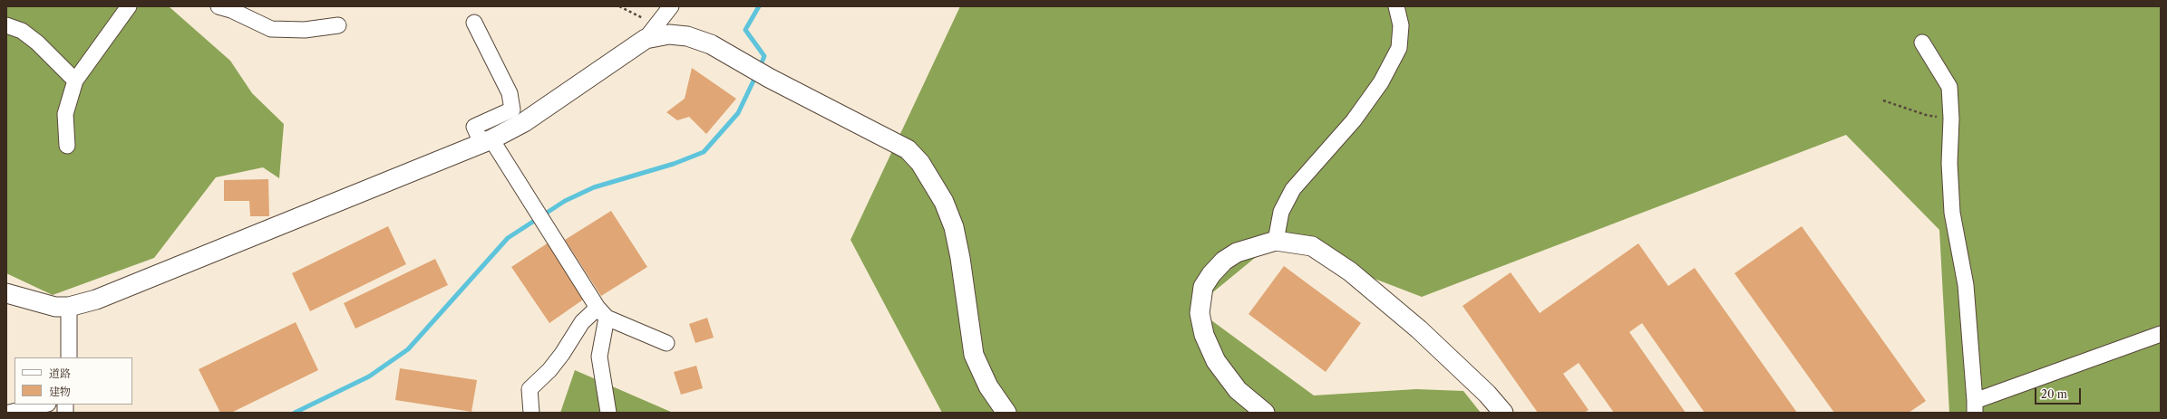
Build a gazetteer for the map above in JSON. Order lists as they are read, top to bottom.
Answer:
{
  "legend": ["道路", "建物"],
  "scale_bar": "20 m"
}
